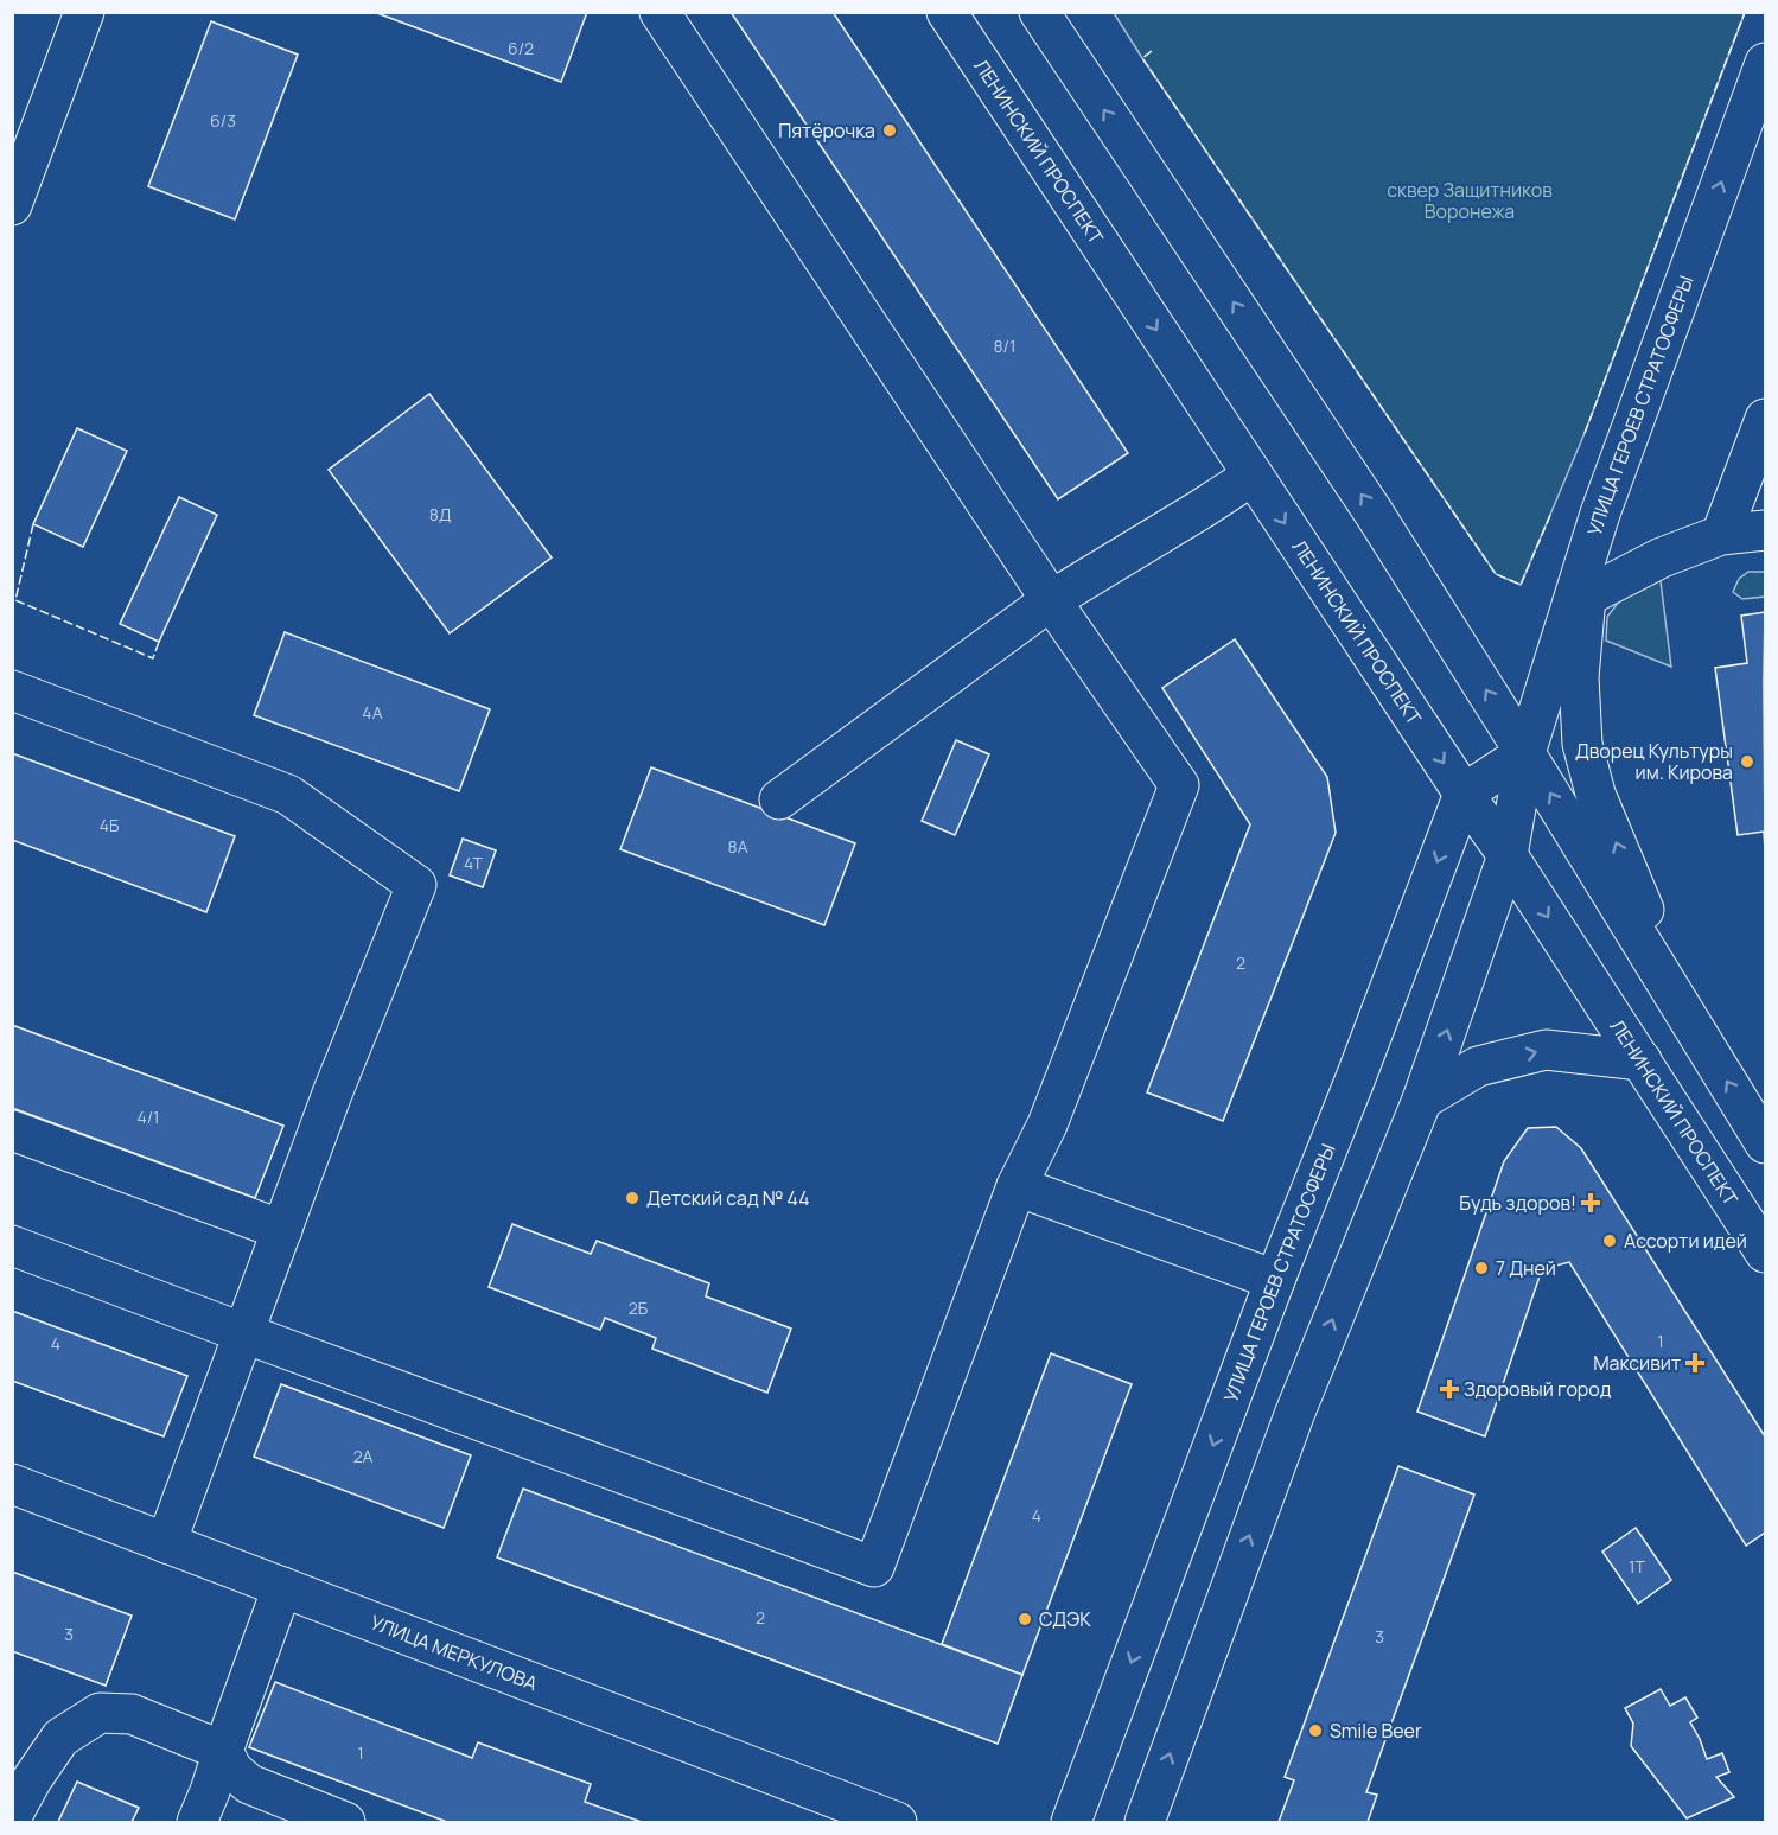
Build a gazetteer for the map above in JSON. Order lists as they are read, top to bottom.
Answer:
{
  "streets": {
    "main road": ["ЛЕНИНСКИЙ ПРОСПЕКТ", "УЛИЦА ГЕРОЕВ СТРАТОСФЕРЫ", "УЛИЦА МЕРКУЛОВА"]
  },
  "crossings": [
    ["ЛЕНИНСКИЙ ПРОСПЕКТ", "УЛИЦА ГЕРОЕВ СТРАТОСФЕРЫ"]
  ],
  "parks": ["сквер Защитников Воронежа"],
  "places": {
    "other": [
      "Пятёрочка",
      "Дворец Культуры им. Кирова",
      "Детский сад № 44",
      "Ассорти идей",
      "7 Дней",
      "СДЭК",
      "Smile Beer"
    ],
    "health": ["Будь здоров!", "Максивит", "Здоровый город"]
  },
  "house_numbers": [
    "6/2",
    "6/3",
    "8/1",
    "8Д",
    "4А",
    "4Б",
    "8А",
    "4Т",
    "2",
    "4/1",
    "2Б",
    "1",
    "4",
    "2А",
    "4",
    "1Т",
    "2",
    "3",
    "3",
    "1"
  ]
}
